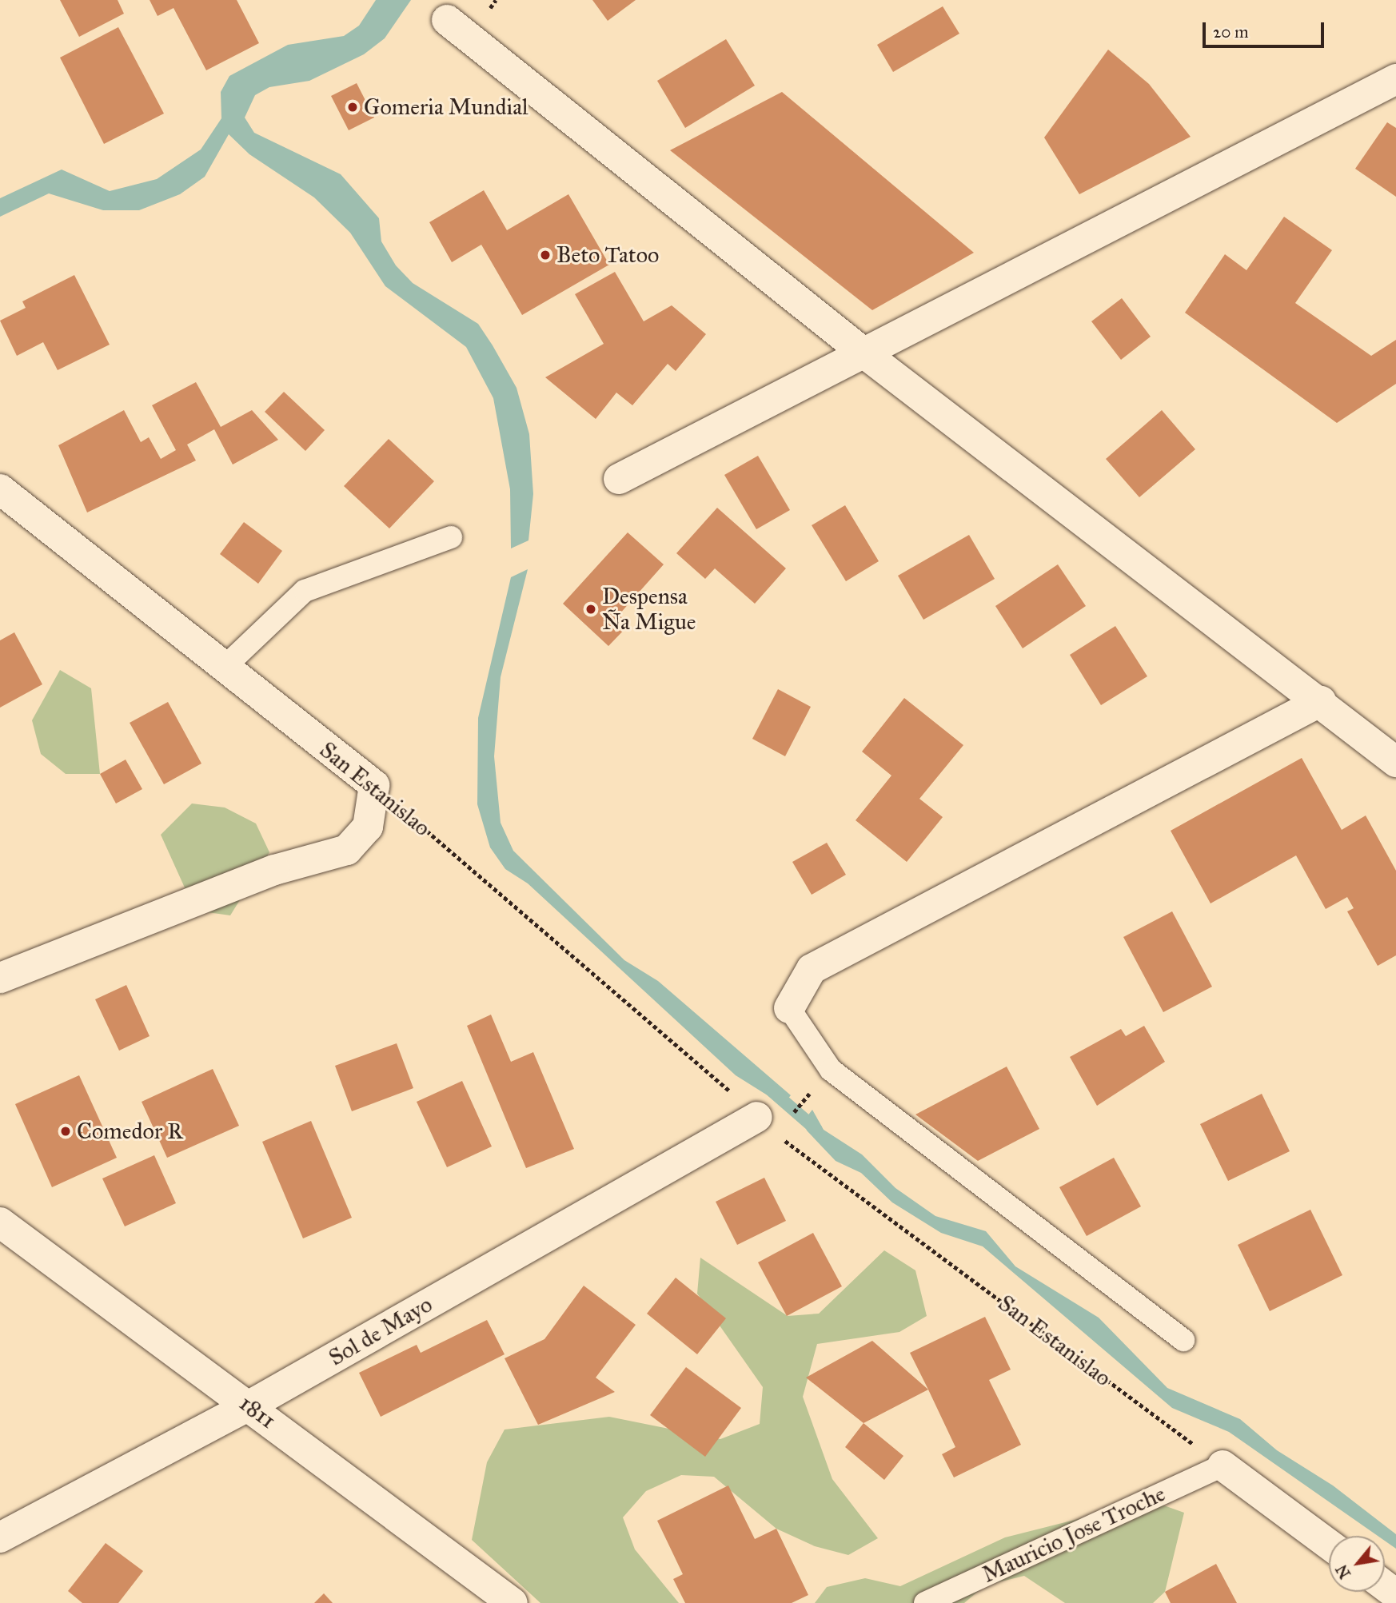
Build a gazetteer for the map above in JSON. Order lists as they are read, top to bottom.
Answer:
{
  "streets": {
    "street": ["San Estanislao", "Sol de Mayo", "1811"],
    "lane": ["Mauricio Jose Troche"]
  },
  "crossings": [
    ["San Estanislao", "Sol de Mayo"],
    ["San Estanislao", "Mauricio Jose Troche"],
    ["Sol de Mayo", "1811"]
  ],
  "places": [
    "Gomeria Mundial",
    "Beto Tatoo",
    "Despensa Ña Migue",
    "Comedor R"
  ],
  "scale_bar": "20 m",
  "north": "bottom left"
}
